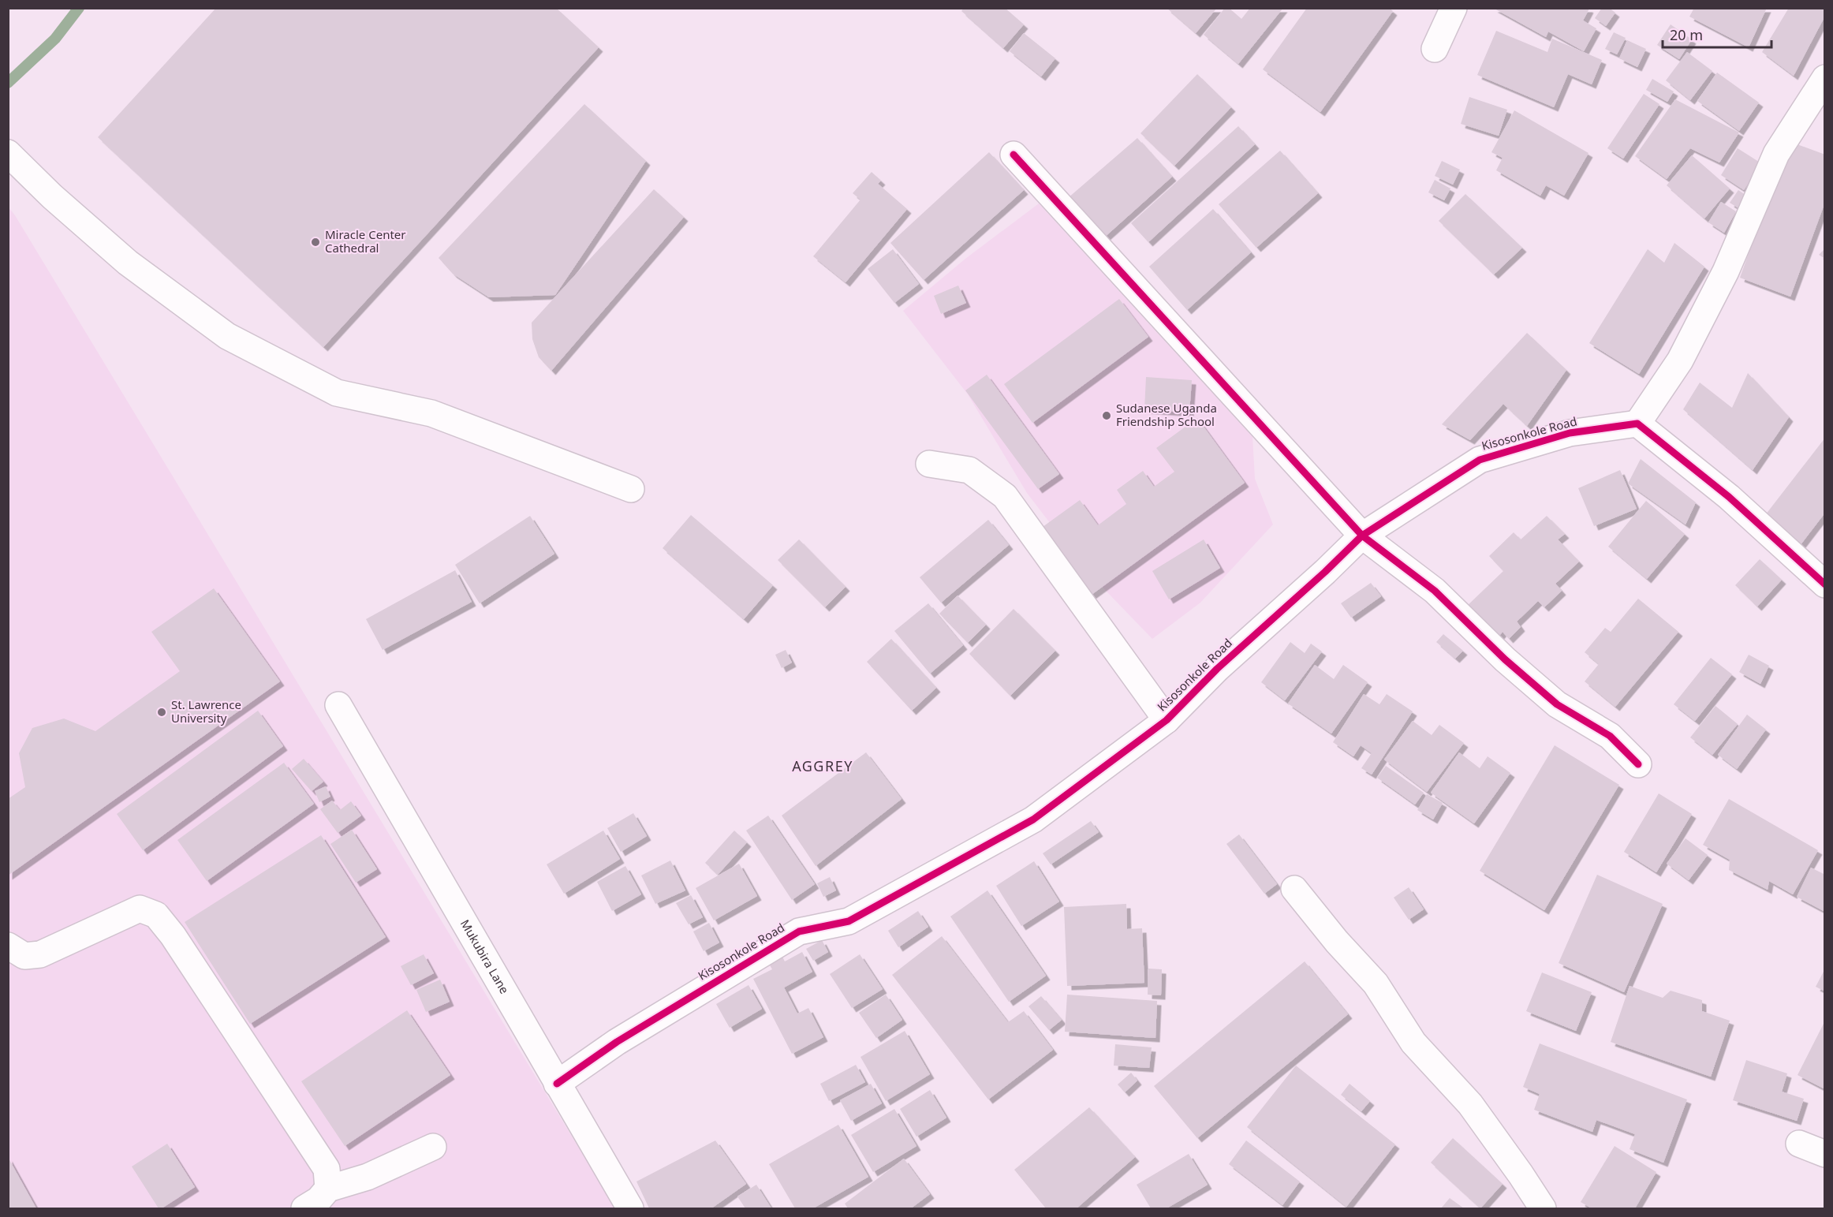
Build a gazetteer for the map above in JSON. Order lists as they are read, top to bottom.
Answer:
{
  "streets": {
    "street": ["Kisosonkole Road", "Mukubira Lane"]
  },
  "crossings": [
    ["Kisosonkole Road", "Mukubira Lane"]
  ],
  "districts": ["AGGREY"],
  "places": ["Miracle Center Cathedral", "Sudanese Uganda Friendship School", "St. Lawrence University"],
  "scale_bar": "20 m"
}
